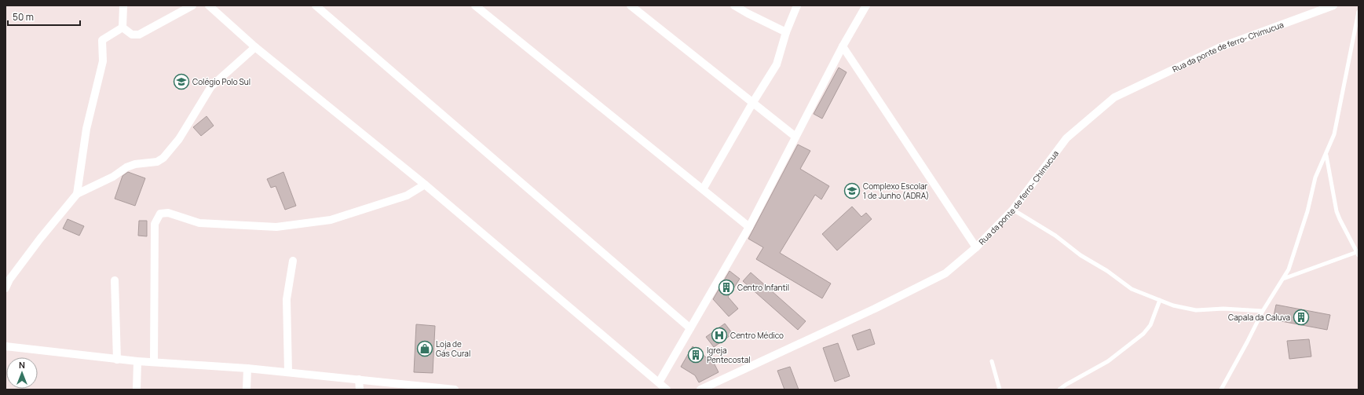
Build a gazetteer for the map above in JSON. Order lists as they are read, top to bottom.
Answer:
{
  "streets": {
    "street": ["Rua da ponte de ferro- Chimucua"]
  },
  "places": {
    "school or university": ["Colégio Polo Sul", "Complexo Escolar 1 de Junho (ADRA)"],
    "building": ["Centro Infantil", "Capala da Caluva", "Igreja Pentecostal"],
    "hospital": ["Centro Médico"],
    "shop": ["Loja de Gás Cural"]
  },
  "scale_bar": "50 m",
  "north": "top"
}
